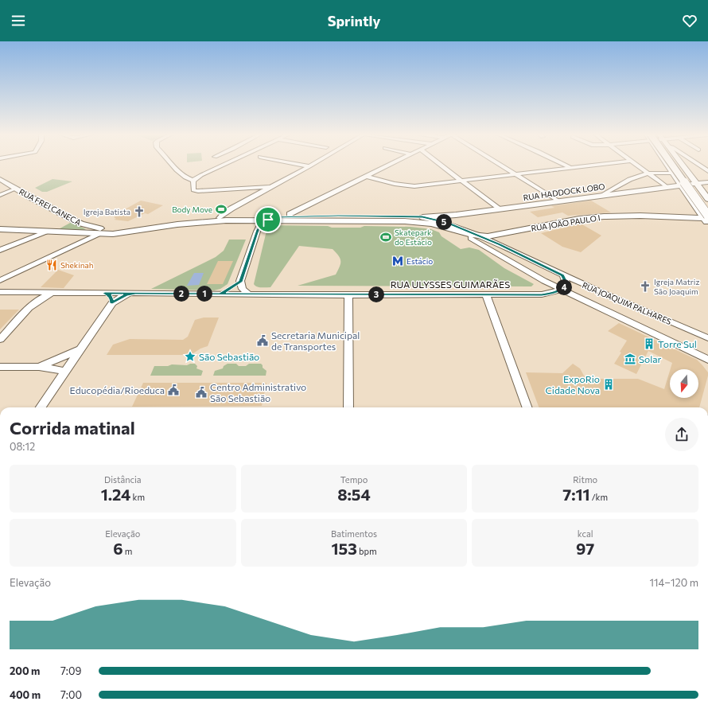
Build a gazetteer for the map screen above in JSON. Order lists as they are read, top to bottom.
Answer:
{
  "streets": {
    "main road": ["RUA HADDOCK LOBO", "RUA FREI CANECA", "RUA JOÃO PAULO I"],
    "street": ["RUA ULYSSES GUIMARÃES", "RUA JOAQUIM PALHARES"]
  },
  "crossings": [
    ["RUA HADDOCK LOBO", "RUA JOAQUIM PALHARES"],
    ["RUA JOÃO PAULO I", "RUA JOAQUIM PALHARES"],
    ["RUA ULYSSES GUIMARÃES", "RUA JOAQUIM PALHARES"]
  ],
  "places": {
    "sports": ["Body Move", "Skatepark do Estácio"],
    "church": ["Igreja Batista", "Igreja Matriz São Joaquim"],
    "metro station": ["Estácio"],
    "restaurant": ["Shekinah"],
    "public building": ["Secretaria Municipal de Transportes", "Educopédia/Rioeduca", "Centro Administrativo São Sebastião"],
    "building": ["Torre Sul", "ExpoRio Cidade Nova"],
    "place": ["São Sebastião"],
    "museum": ["Solar"]
  },
  "north": "bottom",
  "page": {
    "header": "Sprintly",
    "pins": [
      "5",
      "4",
      "1",
      "2",
      "3"
    ],
    "heading": ["Corrida matinal", "08:12"],
    "stats": [
      ["Distância", "1.24 km"],
      ["Tempo", "8:54"],
      ["Ritmo", "7:11 /km"],
      ["Elevação", "6 m"],
      ["Batimentos", "153 bpm"],
      ["kcal", "97"]
    ],
    "chart": ["Elevação", "114–120 m"],
    "list": [
      {
        "name": "200 m",
        "note": "7:09"
      },
      {
        "name": "400 m",
        "note": "7:00"
      }
    ]
  }
}
